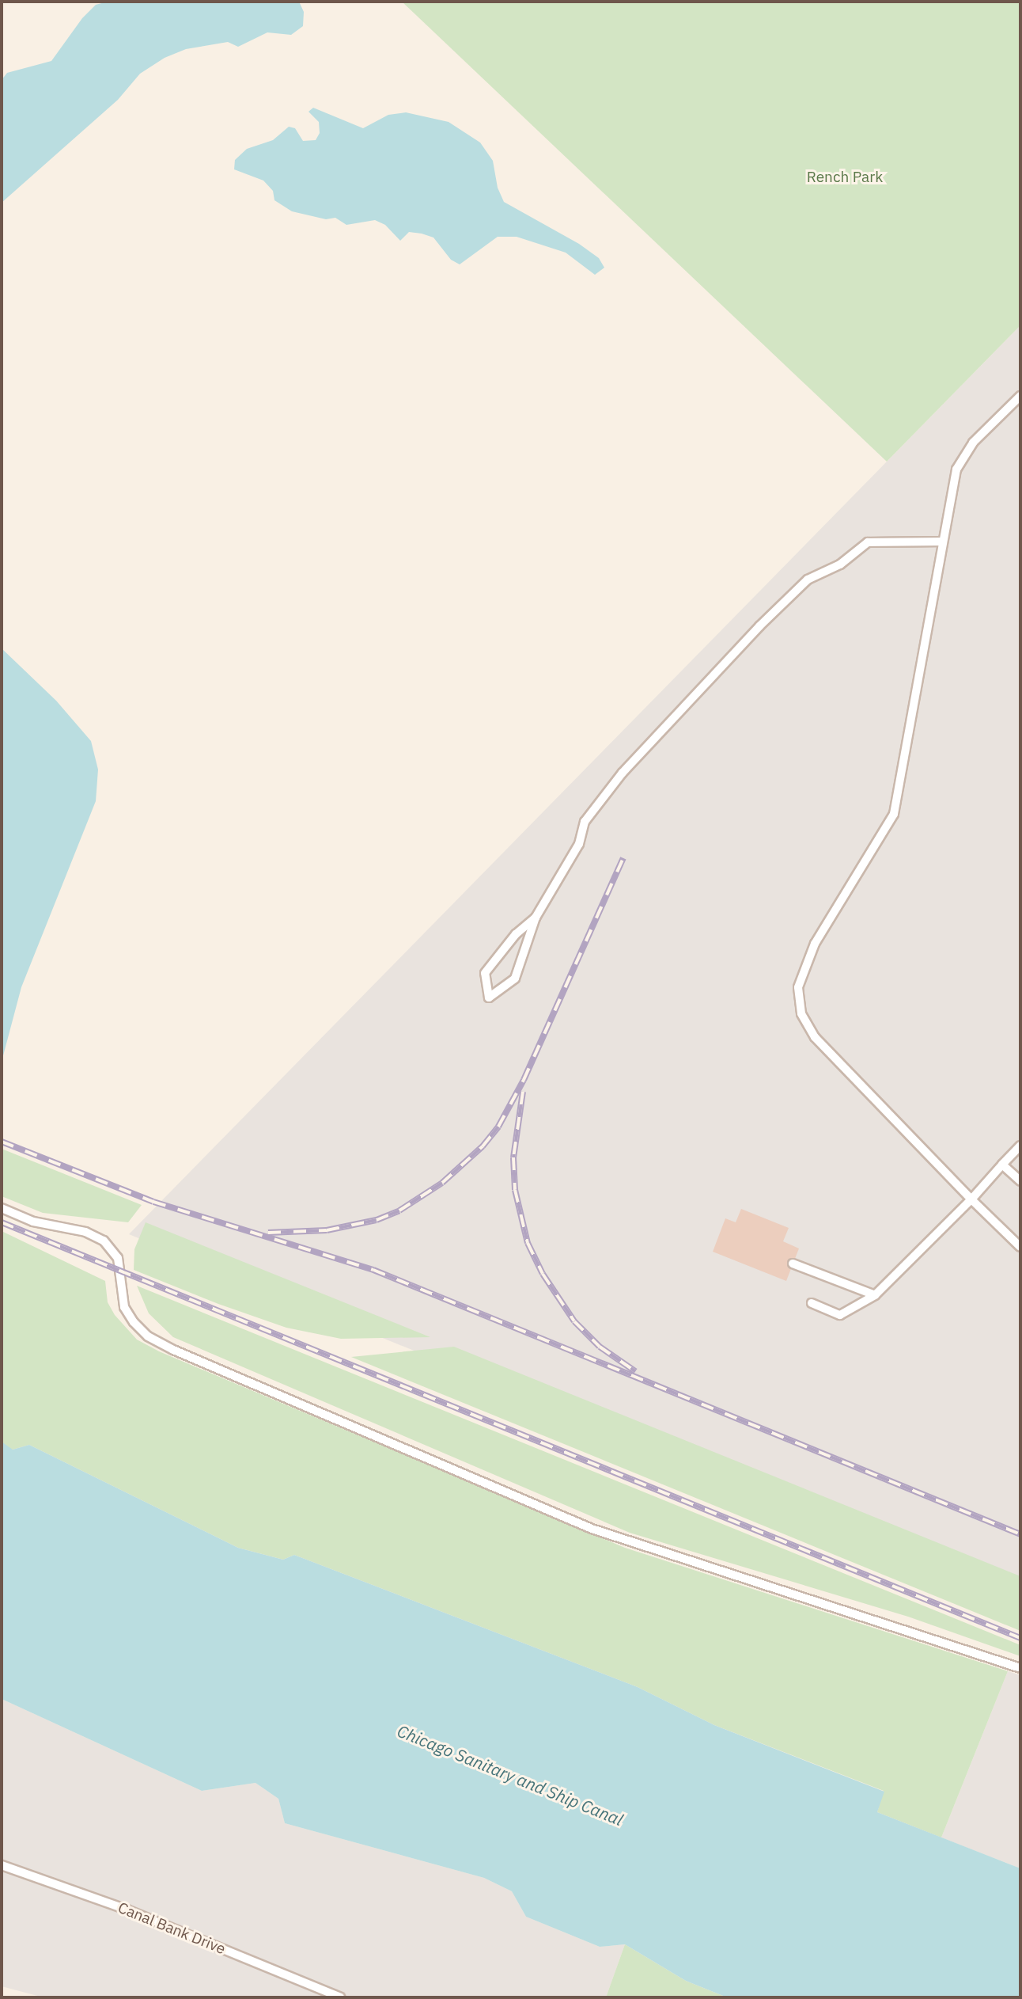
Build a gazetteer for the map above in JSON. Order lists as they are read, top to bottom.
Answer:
{
  "streets": {
    "lane": ["Canal Bank Drive"]
  },
  "water": ["Chicago Sanitary and Ship Canal"],
  "parks": ["Rench Park"]
}
